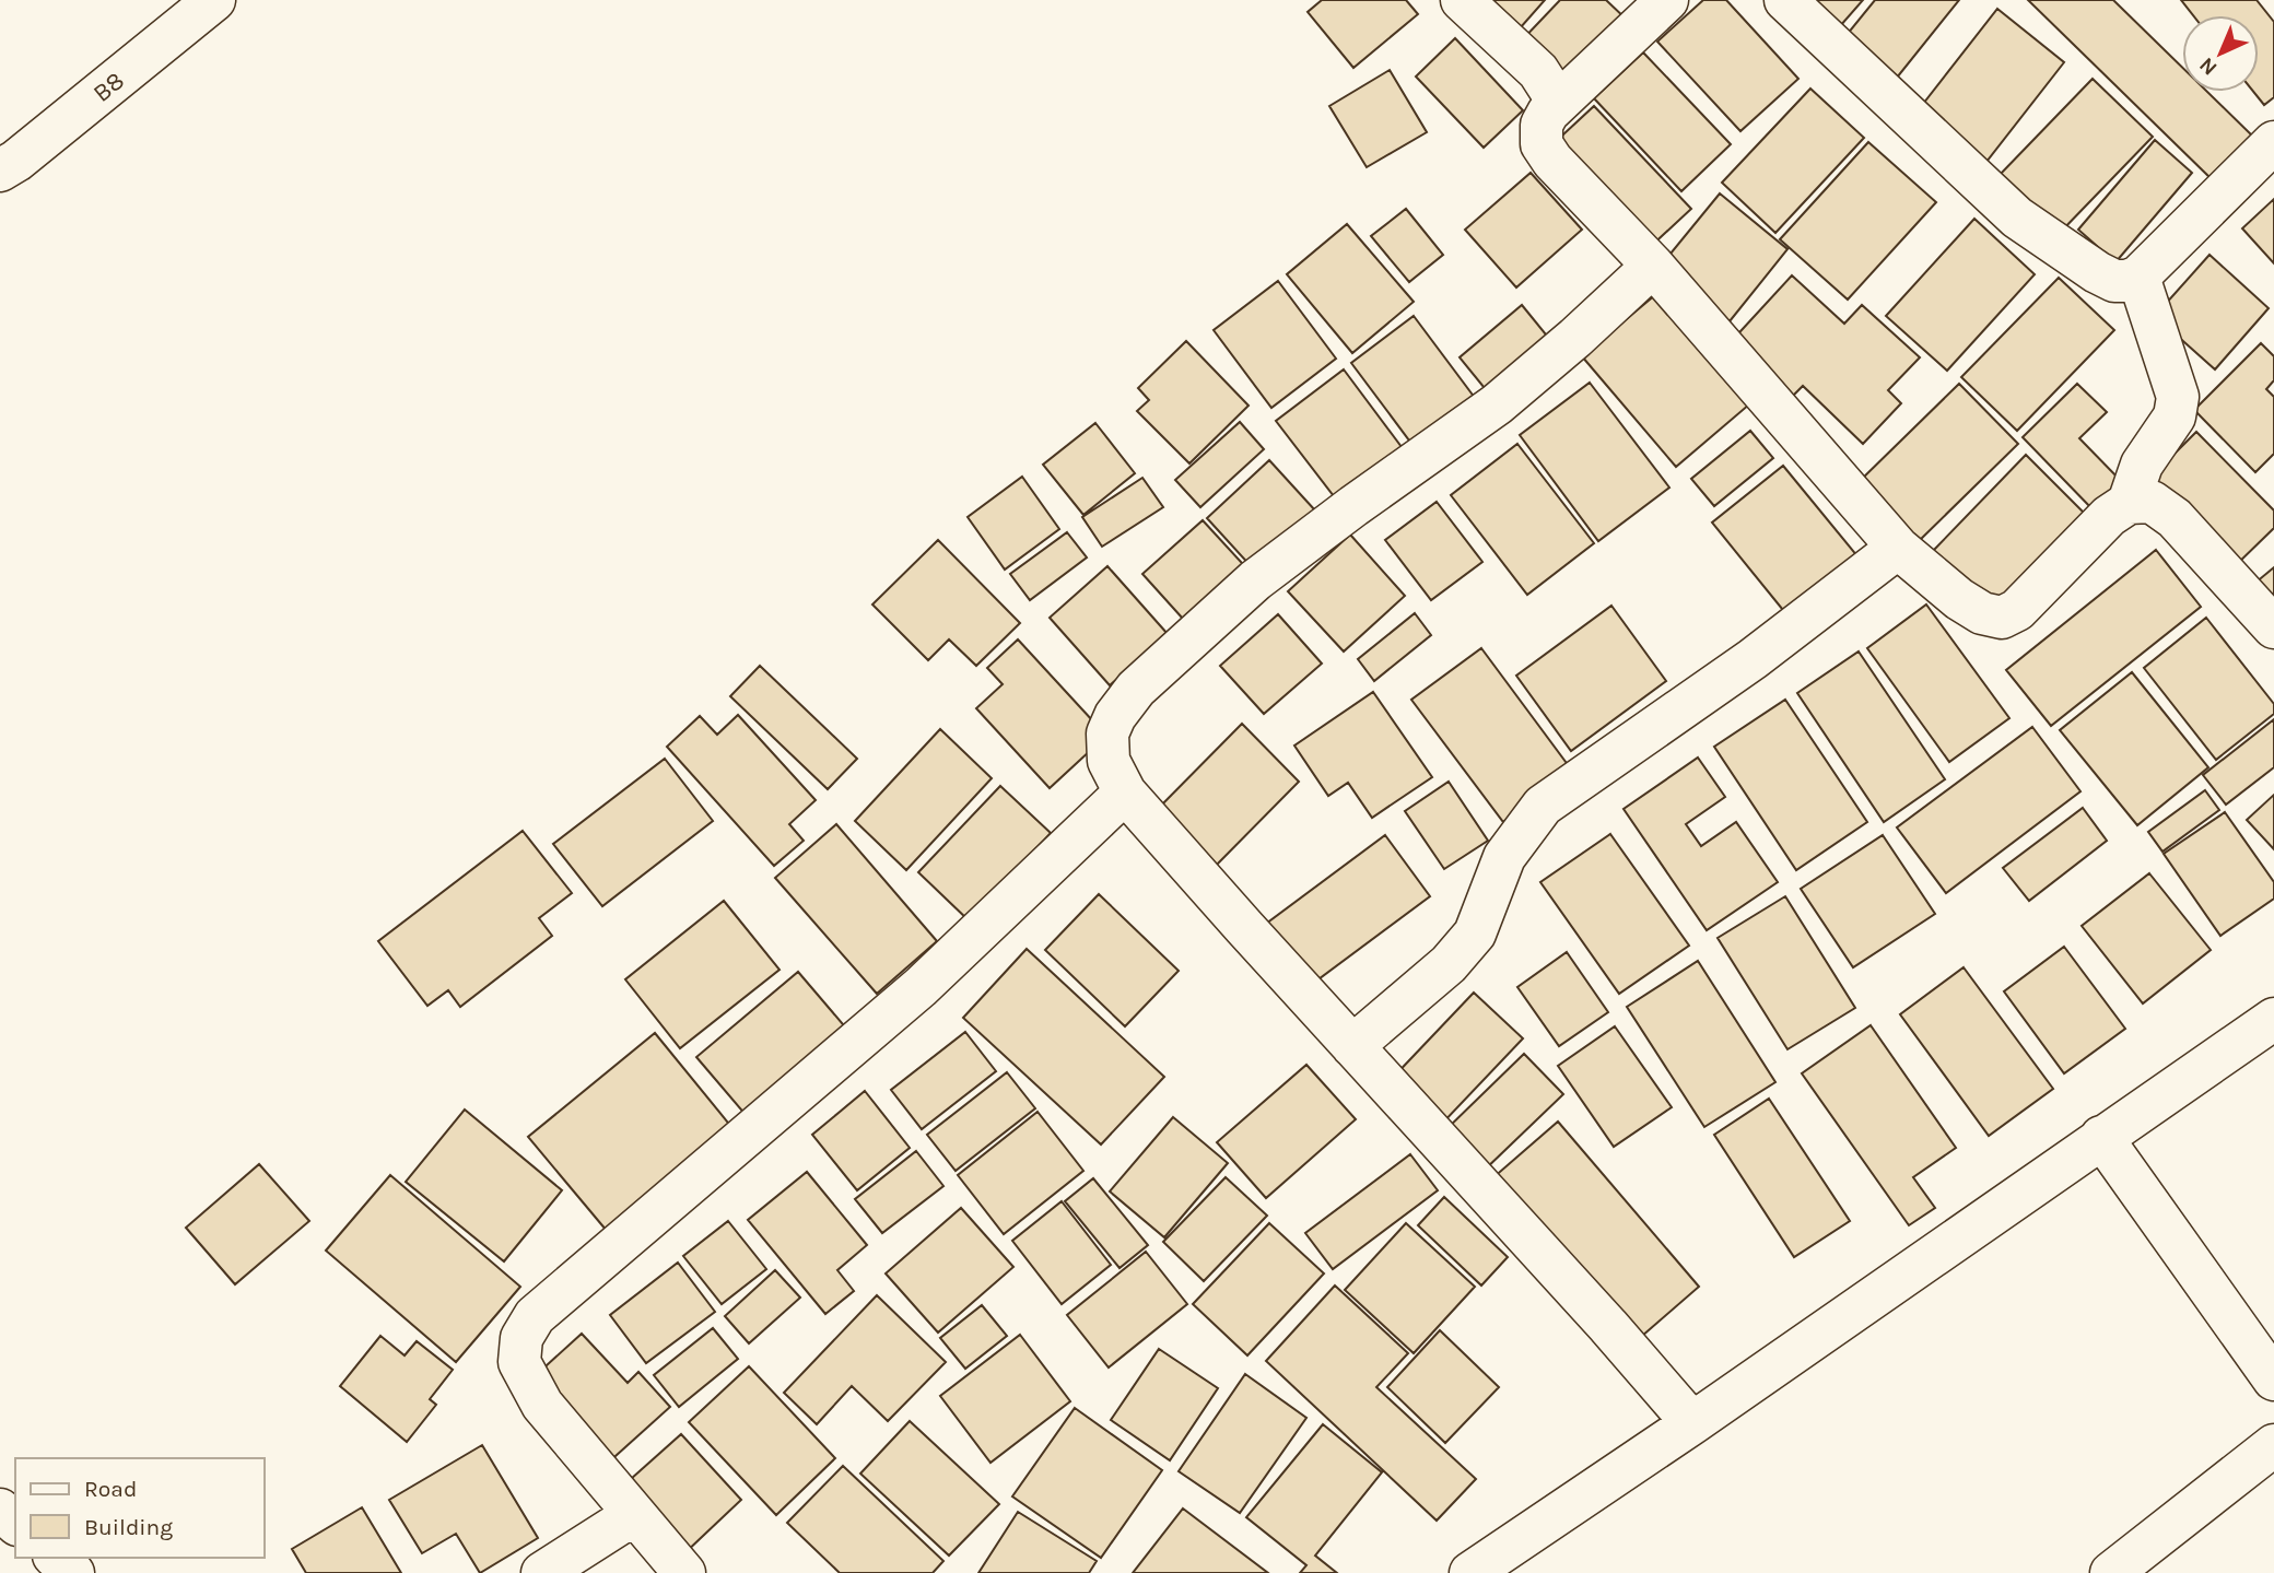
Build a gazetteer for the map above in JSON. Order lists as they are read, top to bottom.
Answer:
{
  "streets": {
    "main road": ["B8"]
  },
  "legend": ["Road", "Building"],
  "north": "bottom left"
}
